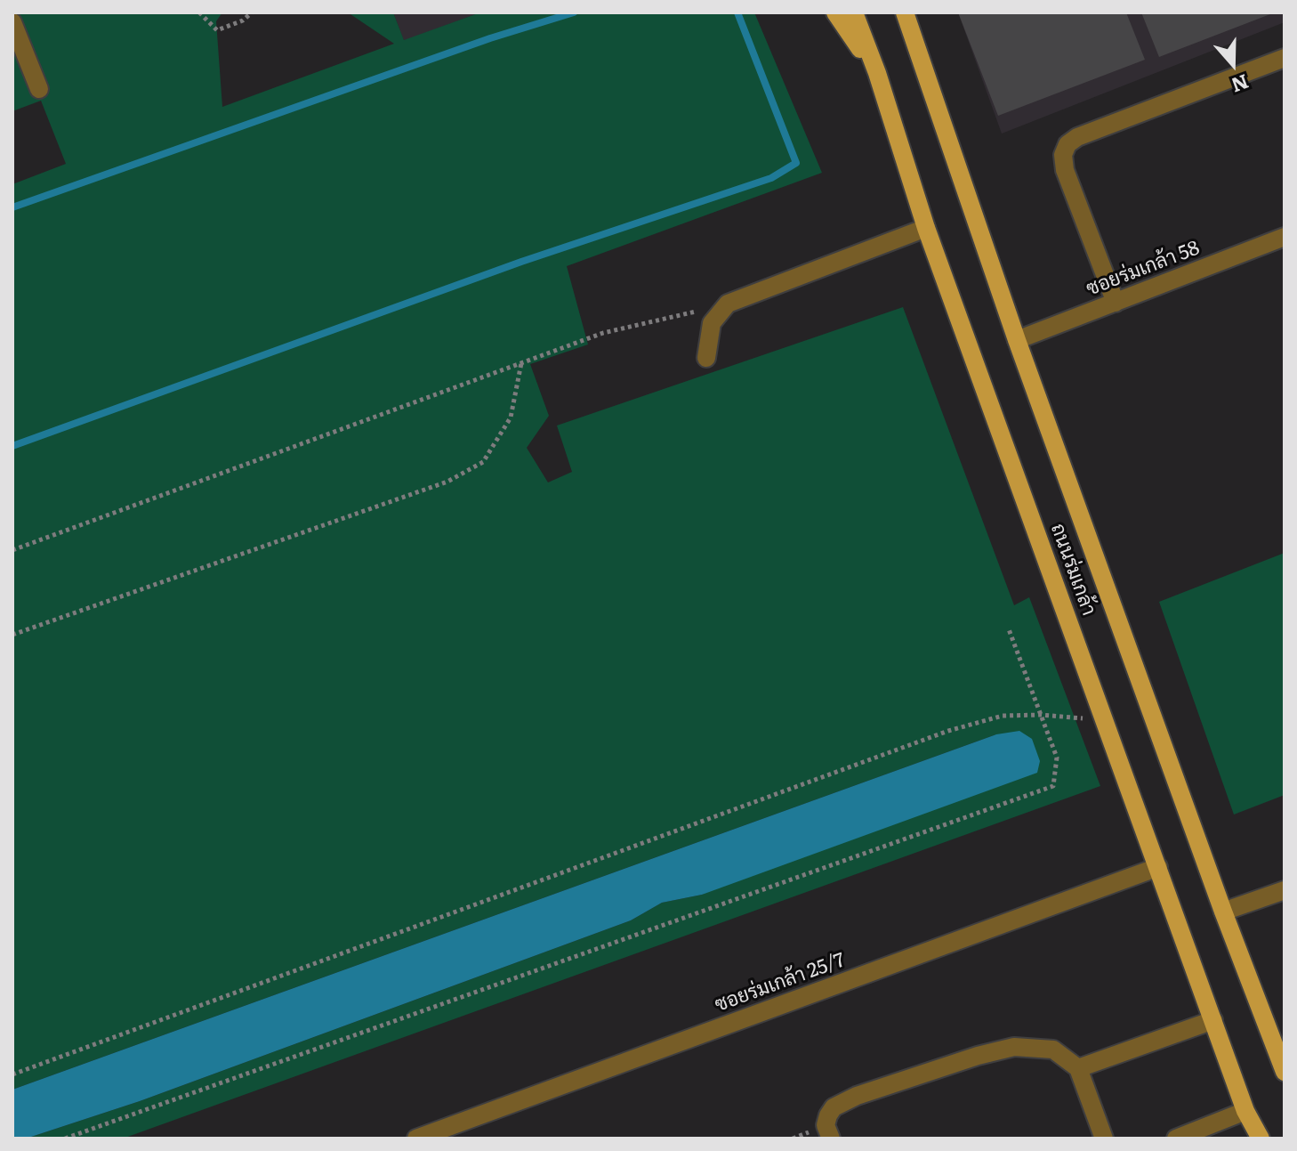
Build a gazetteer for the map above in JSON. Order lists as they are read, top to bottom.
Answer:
{
  "streets": {
    "main road": ["ถนนร่มเกล้า"],
    "street": ["ซอยร่มเกล้า 58", "ซอยร่มเกล้า 25/7"]
  },
  "crossings": [
    ["ซอยร่มเกล้า 58", "ถนนร่มเกล้า"],
    ["ถนนร่มเกล้า", "ซอยร่มเกล้า 25/7"]
  ],
  "north": "bottom"
}
